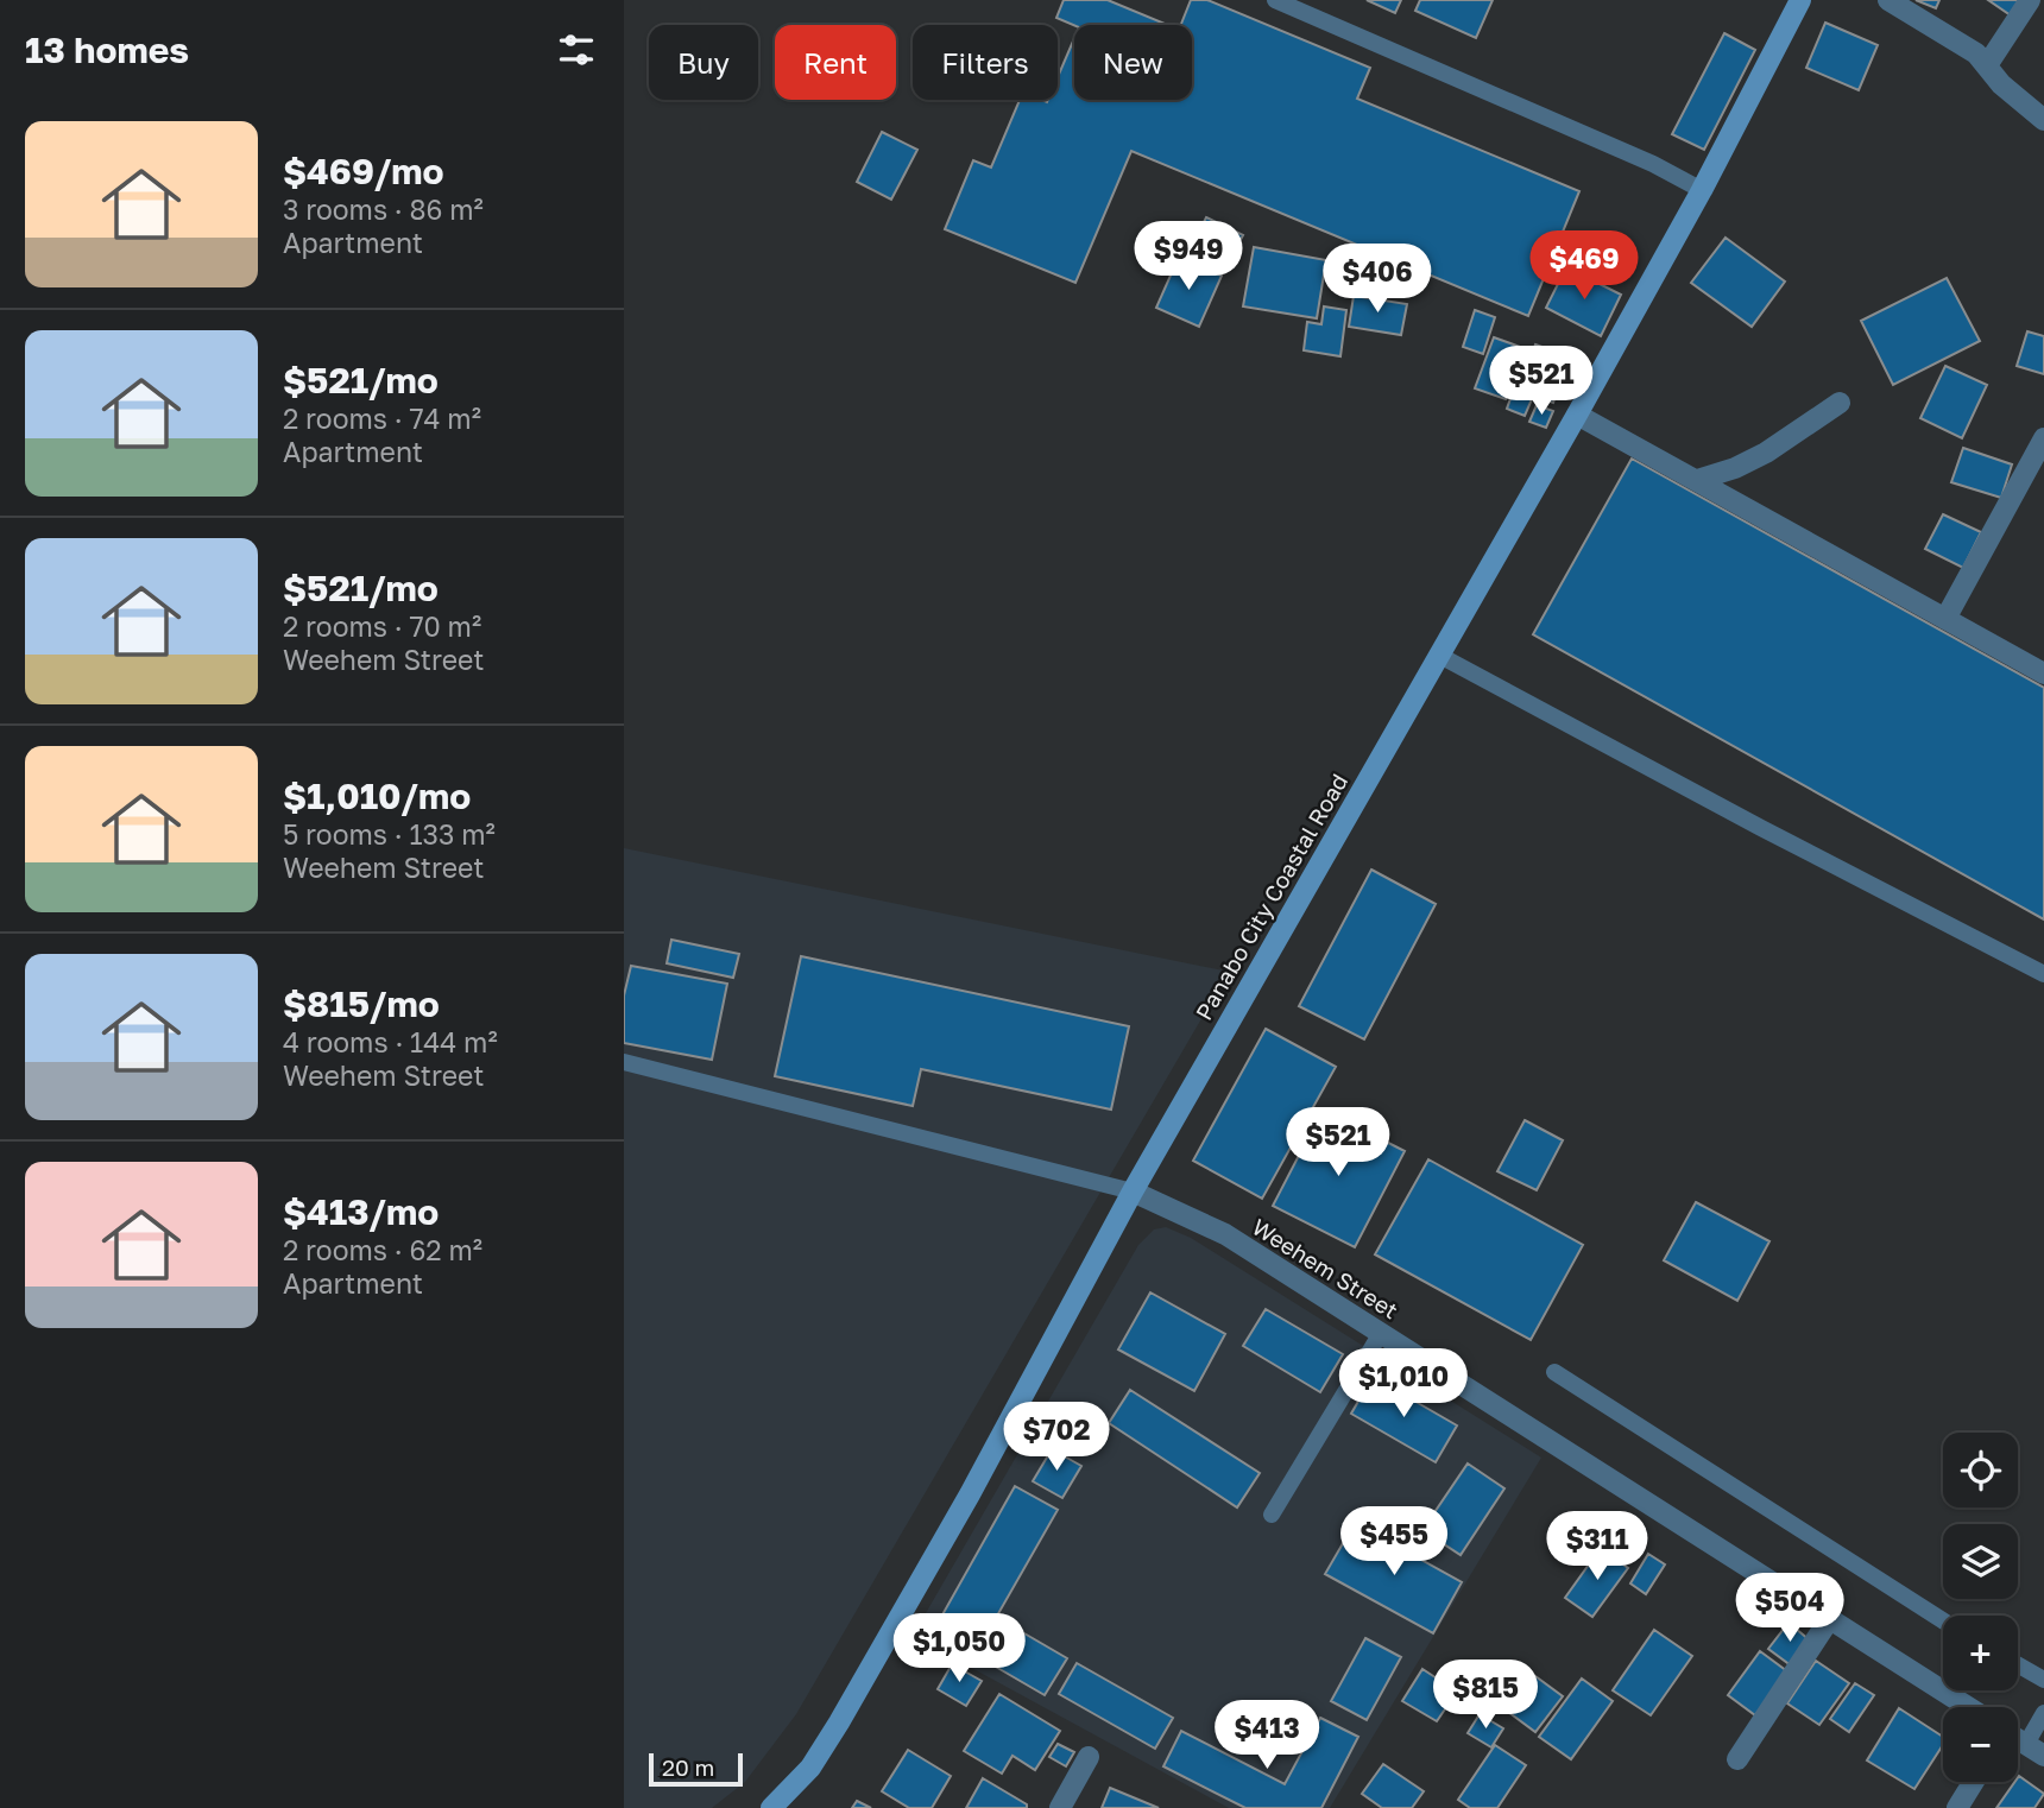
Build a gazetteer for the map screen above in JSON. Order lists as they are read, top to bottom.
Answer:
{
  "streets": {
    "main road": ["Panabo City Coastal Road"],
    "street": ["Weehem Street"]
  },
  "crossings": [
    ["Panabo City Coastal Road", "Weehem Street"]
  ],
  "scale_bar": "20 m",
  "page": {
    "heading": "13 homes",
    "chip": [
      "Buy",
      "Rent",
      "Filters",
      "New"
    ],
    "list": [
      {
        "name": "$469/mo",
        "note": "3 rooms · 86 m² · Apartment"
      },
      {
        "name": "$521/mo",
        "note": "2 rooms · 74 m² · Apartment"
      },
      {
        "name": "$521/mo",
        "note": "2 rooms · 70 m² · Weehem Street"
      },
      {
        "name": "$1,010/mo",
        "note": "5 rooms · 133 m² · Weehem Street"
      },
      {
        "name": "$815/mo",
        "note": "4 rooms · 144 m² · Weehem Street"
      },
      {
        "name": "$413/mo",
        "note": "2 rooms · 62 m² · Apartment"
      }
    ],
    "price": [
      "$949",
      "$469",
      "$406",
      "$521",
      "$521",
      "$1,010",
      "$702",
      "$455",
      "$311",
      "$504",
      "$1,050",
      "$815",
      "$413"
    ],
    "map_buttons": ["+", "−"],
    "scale": "20 m"
  }
}
